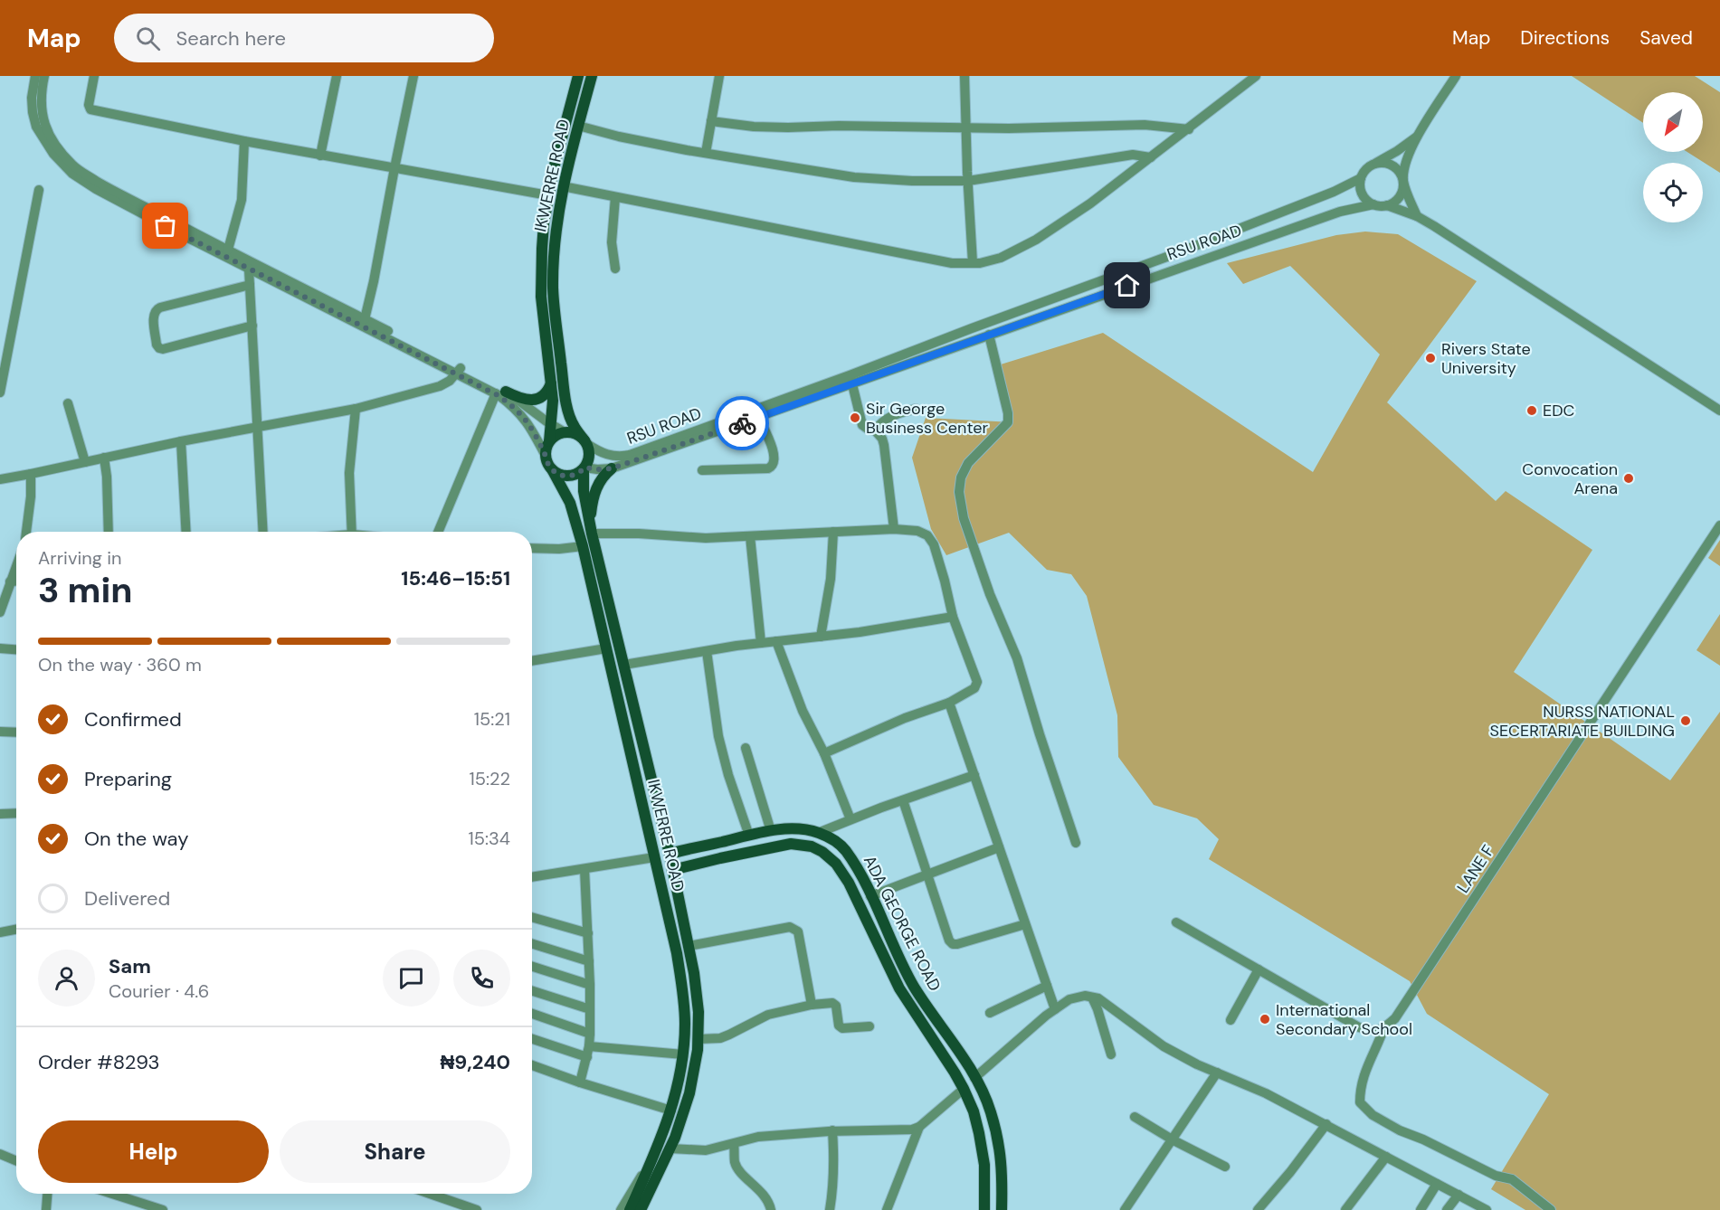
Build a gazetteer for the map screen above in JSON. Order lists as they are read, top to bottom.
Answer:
{
  "streets": {
    "main road": ["IKWERRE ROAD", "ADA GEORGE ROAD"],
    "street": ["RSU ROAD", "LANE F"]
  },
  "crossings": [
    ["IKWERRE ROAD", "RSU ROAD"],
    ["IKWERRE ROAD", "ADA GEORGE ROAD"]
  ],
  "places": [
    "Rivers State University",
    "EDC",
    "Sir George Business Center",
    "Convocation Arena",
    "NURSS NATIONAL SECERTARIATE BUILDING",
    "International Secondary School"
  ],
  "north": "bottom left",
  "page": {
    "header": "Map",
    "search": "Search here",
    "nav": ["Map", "Directions", "Saved"],
    "heading": ["3 min", "Arriving in", "15:46–15:51"],
    "panel": [
      "Sam",
      "Courier · 4.6",
      "Order #8293",
      "₦9,240"
    ],
    "bar": "On the way · 360 m",
    "list": [
      ["Confirmed", "15:21"],
      ["Preparing", "15:22"],
      ["On the way", "15:34"],
      "Delivered"
    ],
    "buttons": ["Help", "Share"]
  }
}
